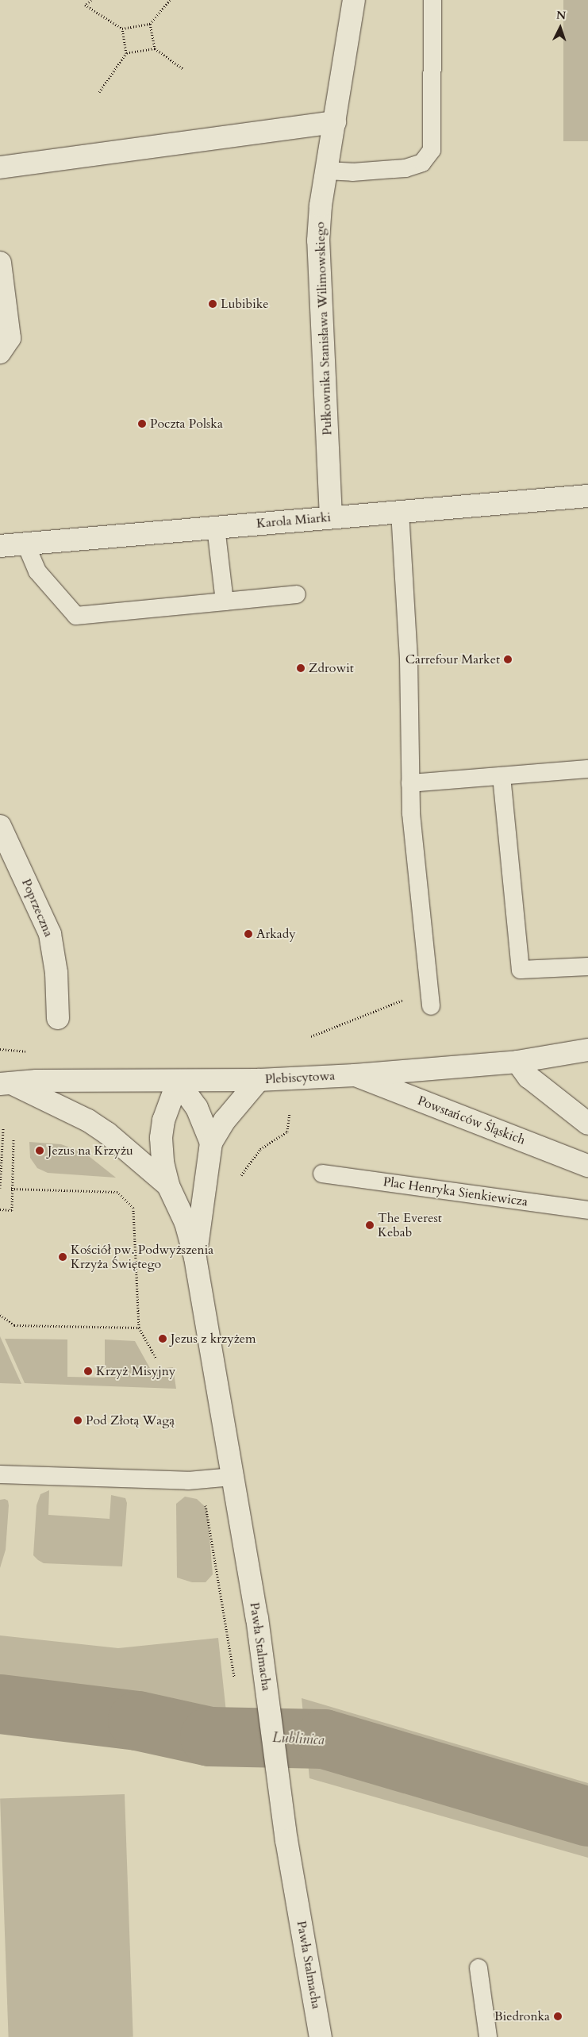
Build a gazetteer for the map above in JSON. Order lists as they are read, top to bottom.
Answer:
{
  "streets": {
    "street": [
      "Pułkownika Stanisława Wilimowskiego",
      "Karola Miarki",
      "Poprzeczna",
      "Plebiscytowa",
      "Powstańców Śląskich",
      "Pawła Stalmacha"
    ],
    "lane": ["Plac Henryka Sienkiewicza"]
  },
  "crossings": [
    ["Pułkownika Stanisława Wilimowskiego", "Karola Miarki"],
    ["Plebiscytowa", "Powstańców Śląskich"],
    ["Plebiscytowa", "Pawła Stalmacha"]
  ],
  "water": ["Lublinica"],
  "places": [
    "Lubibike",
    "Poczta Polska",
    "Carrefour Market",
    "Zdrowit",
    "Arkady",
    "Jezus na Krzyżu",
    "The Everest Kebab",
    "Kościół pw. Podwyższenia Krzyża Świętego",
    "Jezus z krzyżem",
    "Krzyż Misyjny",
    "Pod Złotą Wagą",
    "Biedronka"
  ],
  "north": "top"
}
